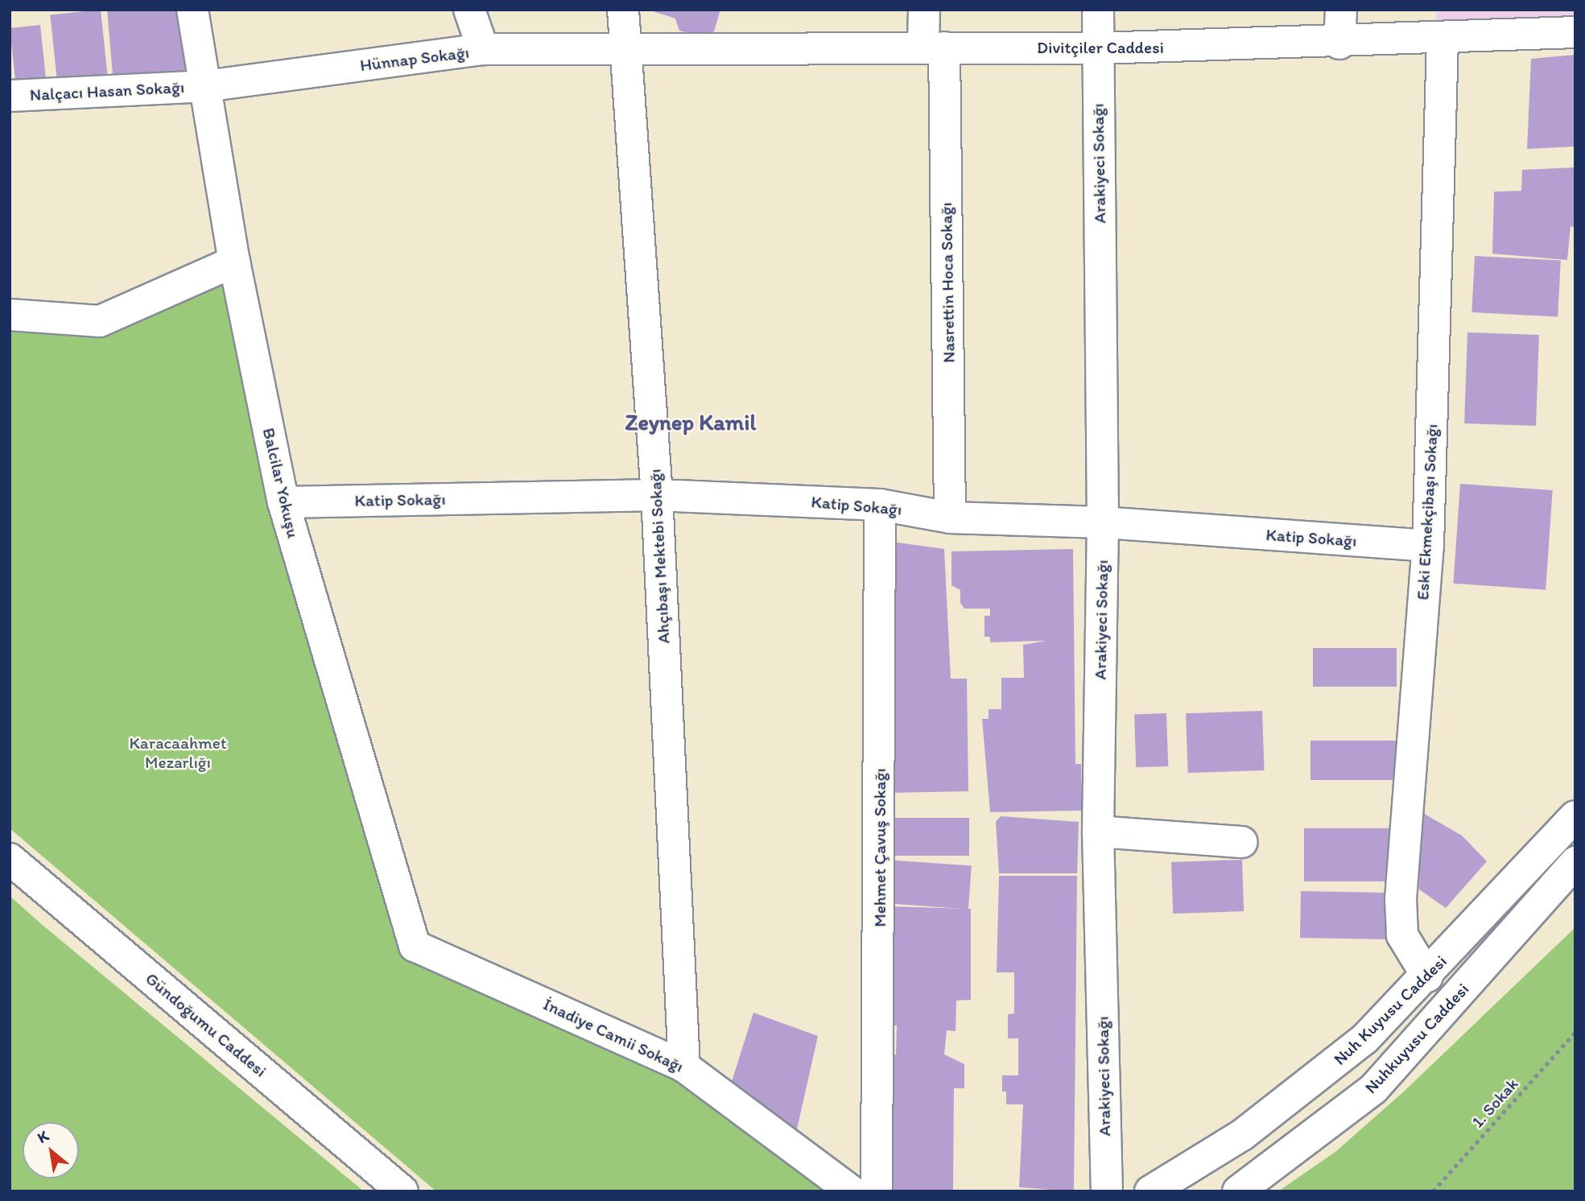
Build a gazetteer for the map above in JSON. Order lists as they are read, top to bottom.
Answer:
{
  "streets": {
    "street": [
      "Divitçiler Caddesi",
      "Hünnap Sokağı",
      "Nalçacı Hasan Sokağı",
      "Arakiyeci Sokağı",
      "Nasrettin Hoca Sokağı",
      "Balcilar Yokuşu",
      "Katip Sokağı",
      "Eski Ekmekçibaşı Sokağı",
      "Ahçıbaşı Mektebi Sokağı",
      "Mehmet Çavuş Sokağı",
      "Nuh Kuyusu Caddesi",
      "Gündoğumu Caddesi",
      "İnadiye Camii Sokağı",
      "Nuhkuyusu Caddesi"
    ],
    "path": ["1. Sokak"]
  },
  "crossings": [
    ["Divitçiler Caddesi", "Hünnap Sokağı"],
    ["Divitçiler Caddesi", "Arakiyeci Sokağı"],
    ["Divitçiler Caddesi", "Nasrettin Hoca Sokağı"],
    ["Divitçiler Caddesi", "Eski Ekmekçibaşı Sokağı"],
    ["Divitçiler Caddesi", "Ahçıbaşı Mektebi Sokağı"],
    ["Hünnap Sokağı", "Nalçacı Hasan Sokağı"],
    ["Hünnap Sokağı", "Balcilar Yokuşu"],
    ["Hünnap Sokağı", "Ahçıbaşı Mektebi Sokağı"],
    ["Nalçacı Hasan Sokağı", "Balcilar Yokuşu"],
    ["Arakiyeci Sokağı", "Katip Sokağı"],
    ["Nasrettin Hoca Sokağı", "Katip Sokağı"],
    ["Balcilar Yokuşu", "Katip Sokağı"],
    ["Balcilar Yokuşu", "İnadiye Camii Sokağı"],
    ["Katip Sokağı", "Eski Ekmekçibaşı Sokağı"],
    ["Katip Sokağı", "Ahçıbaşı Mektebi Sokağı"],
    ["Katip Sokağı", "Mehmet Çavuş Sokağı"],
    ["Eski Ekmekçibaşı Sokağı", "Nuh Kuyusu Caddesi"],
    ["Ahçıbaşı Mektebi Sokağı", "İnadiye Camii Sokağı"]
  ],
  "districts": ["Zeynep Kamil"],
  "parks": ["Karacaahmet Mezarlığı"],
  "north": "top left"
}
